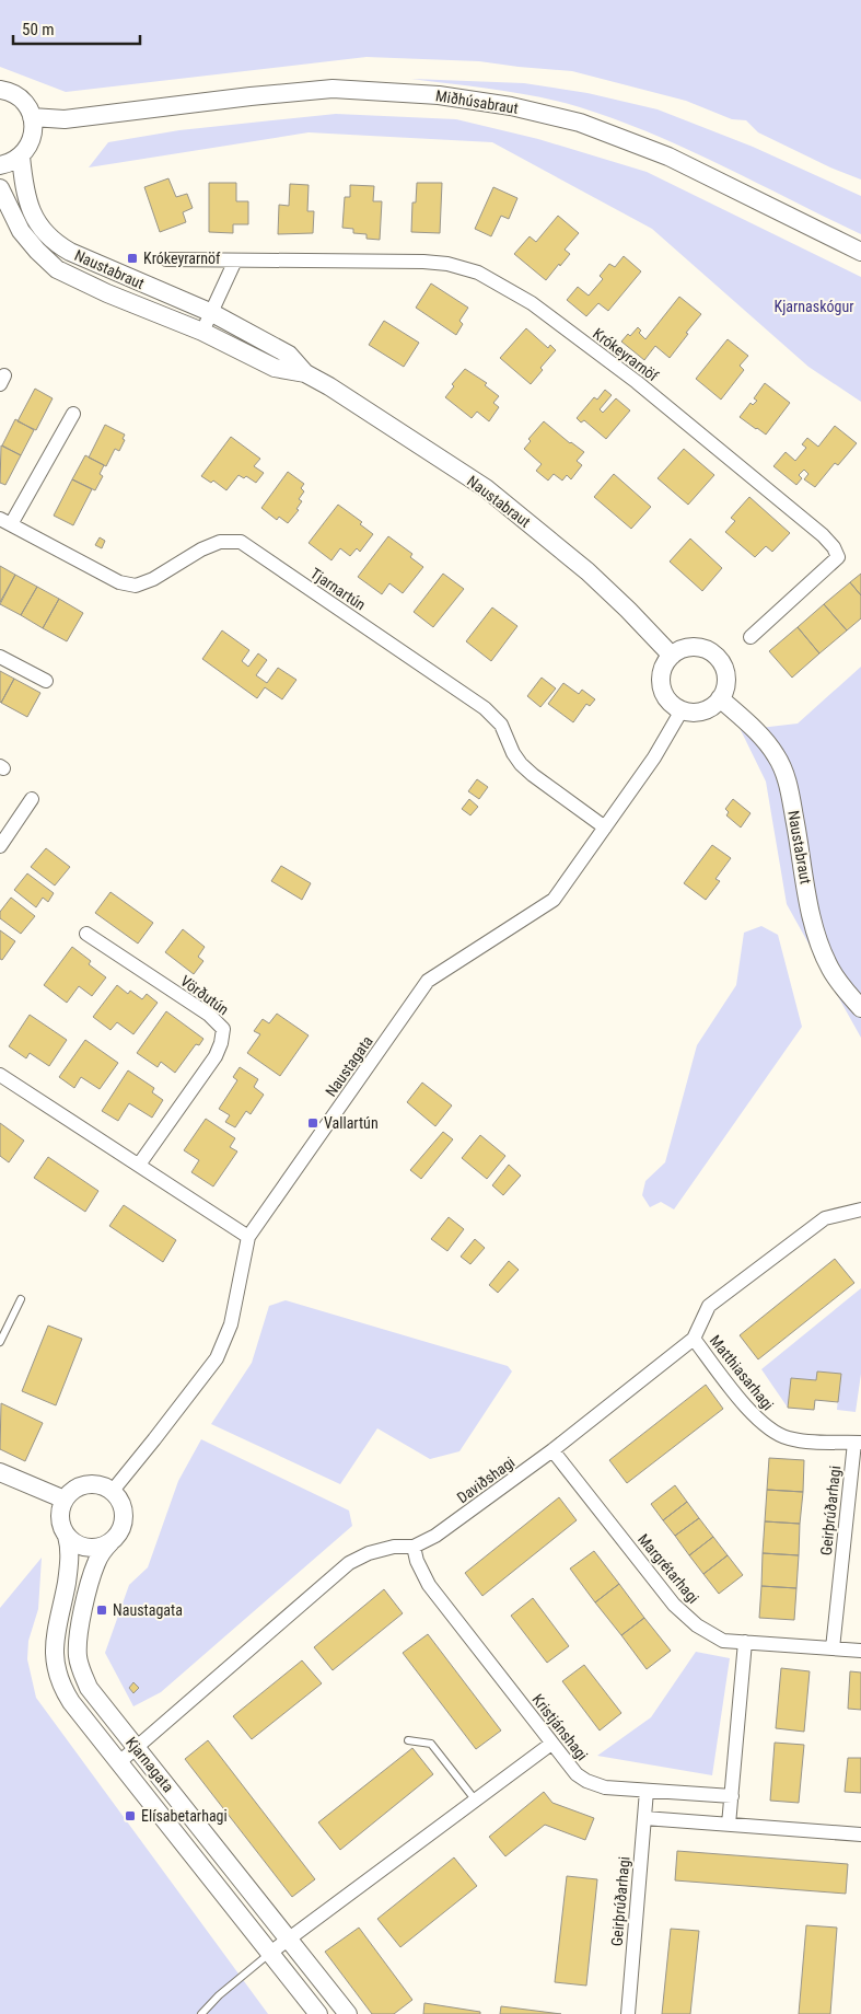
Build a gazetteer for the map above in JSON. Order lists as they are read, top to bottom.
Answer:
{
  "streets": {
    "street": [
      "Miðhúsabraut",
      "Naustabraut",
      "Krókeyrarnöf",
      "Tjarnartún",
      "Vörðutún",
      "Naustagata",
      "Matthiasarhagi",
      "Daviðshagi",
      "Geirþrúðarhagi",
      "Margrétarhagi",
      "Kristjánshagi",
      "Kjarnagata"
    ]
  },
  "crossings": [
    ["Naustabraut", "Naustagata"],
    ["Tjarnartún", "Naustagata"],
    ["Naustagata", "Kjarnagata"],
    ["Matthiasarhagi", "Daviðshagi"],
    ["Matthiasarhagi", "Geirþrúðarhagi"],
    ["Daviðshagi", "Margrétarhagi"],
    ["Daviðshagi", "Kristjánshagi"],
    ["Daviðshagi", "Kjarnagata"],
    ["Geirþrúðarhagi", "Margrétarhagi"],
    ["Geirþrúðarhagi", "Kristjánshagi"]
  ],
  "parks": ["Kjarnaskógur"],
  "places": {
    "transit": [
      "Krókeyrarnöf",
      "Vallartún",
      "Naustagata",
      "Elísabetarhagi"
    ]
  },
  "scale_bar": "50 m"
}
